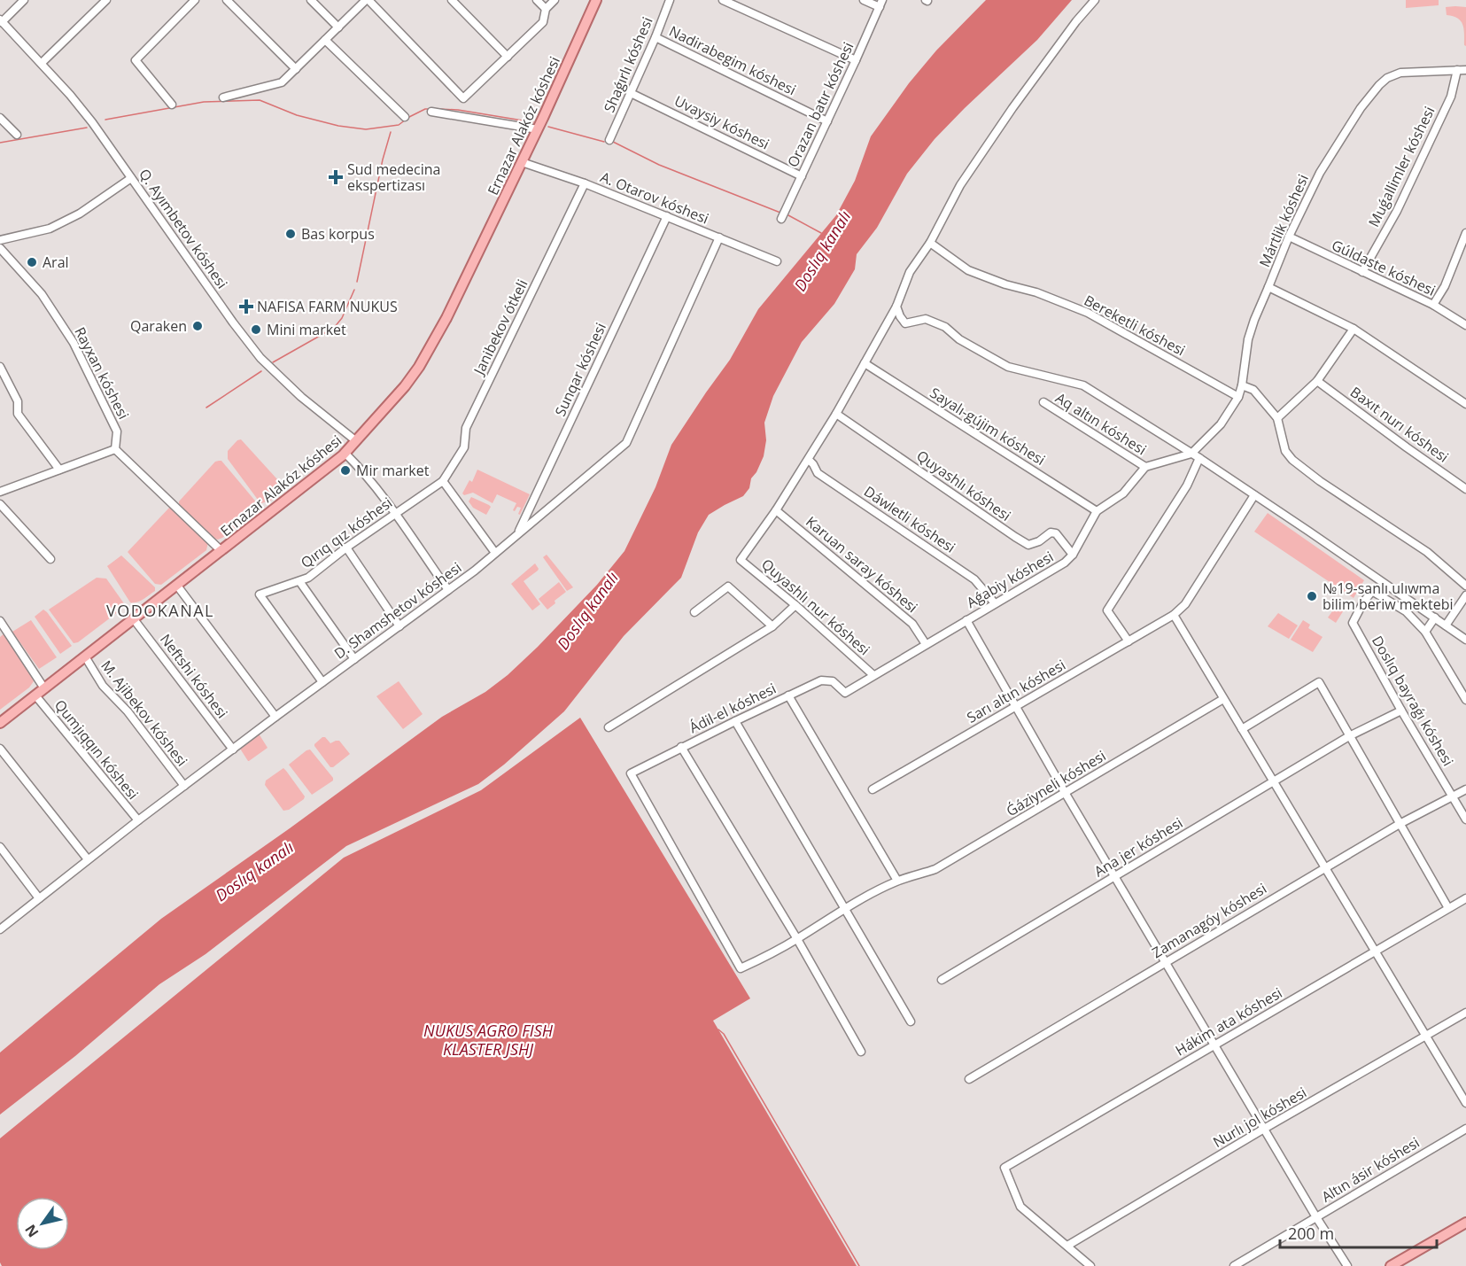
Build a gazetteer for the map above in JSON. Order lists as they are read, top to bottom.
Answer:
{
  "streets": {
    "main road": ["Ernazar Alakóz kóshesi"],
    "street": [
      "Nadirabegim kóshesi",
      "Shaǵırlı kóshesi",
      "Orazan batır kóshesi",
      "Uvaysiy kóshesi",
      "Muǵallimler kóshesi",
      "A. Otarov kóshesi",
      "Mártlik kóshesi",
      "Q. Ayımbetov kóshesi",
      "Gúldaste kóshesi",
      "Bereketli kóshesi",
      "Janibekov ótkeli",
      "Sunqar kóshesi",
      "Rayxan kóshesi",
      "Aq altın kóshesi",
      "Baxıt nurı kóshesi",
      "Sayalı-gújim kóshesi",
      "Quyashlı kóshesi",
      "Dáwletli kóshesi",
      "Qırıq qız kóshesi",
      "Karuan saray kóshesi",
      "Aǵabiy kóshesi",
      "Quyashlı nur kóshesi",
      "D. Shamshetov kóshesi",
      "Neftshi kóshesi",
      "Sarı altın kóshesi",
      "Doslıq bayraǵı kóshesi",
      "Ádil-el kóshesi",
      "M. Ajibekov kóshesi",
      "Qumjıqqın kóshesi",
      "Ǵáziyneli kóshesi",
      "Ana jer kóshesi",
      "Zamanagóy kóshesi",
      "Hákim ata kóshesi",
      "Nurlı jol kóshesi",
      "Altın ásir kóshesi"
    ]
  },
  "crossings": [
    ["Nadirabegim kóshesi", "Shaǵırlı kóshesi"],
    ["Nadirabegim kóshesi", "Orazan batır kóshesi"],
    ["Shaǵırlı kóshesi", "Uvaysiy kóshesi"],
    ["Orazan batır kóshesi", "Uvaysiy kóshesi"],
    ["Ernazar Alakóz kóshesi", "A. Otarov kóshesi"],
    ["Ernazar Alakóz kóshesi", "Q. Ayımbetov kóshesi"],
    ["Ernazar Alakóz kóshesi", "Neftshi kóshesi"],
    ["Ernazar Alakóz kóshesi", "M. Ajibekov kóshesi"],
    ["Ernazar Alakóz kóshesi", "Qumjıqqın kóshesi"],
    ["Muǵallimler kóshesi", "Mártlik kóshesi"],
    ["Muǵallimler kóshesi", "Gúldaste kóshesi"],
    ["A. Otarov kóshesi", "Janibekov ótkeli"],
    ["A. Otarov kóshesi", "Sunqar kóshesi"],
    ["A. Otarov kóshesi", "D. Shamshetov kóshesi"],
    ["Mártlik kóshesi", "Gúldaste kóshesi"],
    ["Mártlik kóshesi", "Bereketli kóshesi"],
    ["Janibekov ótkeli", "Qırıq qız kóshesi"],
    ["Sunqar kóshesi", "D. Shamshetov kóshesi"],
    ["Aq altın kóshesi", "Aǵabiy kóshesi"],
    ["Sayalı-gújim kóshesi", "Aǵabiy kóshesi"],
    ["Quyashlı kóshesi", "Aǵabiy kóshesi"],
    ["Dáwletli kóshesi", "Aǵabiy kóshesi"],
    ["Qırıq qız kóshesi", "D. Shamshetov kóshesi"],
    ["Karuan saray kóshesi", "Aǵabiy kóshesi"],
    ["Karuan saray kóshesi", "Quyashlı nur kóshesi"],
    ["Aǵabiy kóshesi", "Quyashlı nur kóshesi"],
    ["Aǵabiy kóshesi", "Ádil-el kóshesi"],
    ["D. Shamshetov kóshesi", "Neftshi kóshesi"],
    ["D. Shamshetov kóshesi", "M. Ajibekov kóshesi"],
    ["D. Shamshetov kóshesi", "Qumjıqqın kóshesi"],
    ["Doslıq bayraǵı kóshesi", "Ana jer kóshesi"],
    ["Doslıq bayraǵı kóshesi", "Zamanagóy kóshesi"],
    ["Ádil-el kóshesi", "Ǵáziyneli kóshesi"],
    ["Hákim ata kóshesi", "Nurlı jol kóshesi"]
  ],
  "districts": ["VODOKANAL"],
  "water": ["Doslıq kanalı", "NUKUS AGRO FISH KLASTER JSHJ"],
  "places": {
    "health": ["Sud medecina ekspertizası", "NAFISA FARM NUKUS"],
    "other": [
      "Bas korpus",
      "Aral",
      "Qaraken",
      "Mini market",
      "Mir market",
      "№19-sanlı ulıwma bilim beriw mektebi"
    ]
  },
  "scale_bar": "200 m",
  "north": "bottom left"
}
